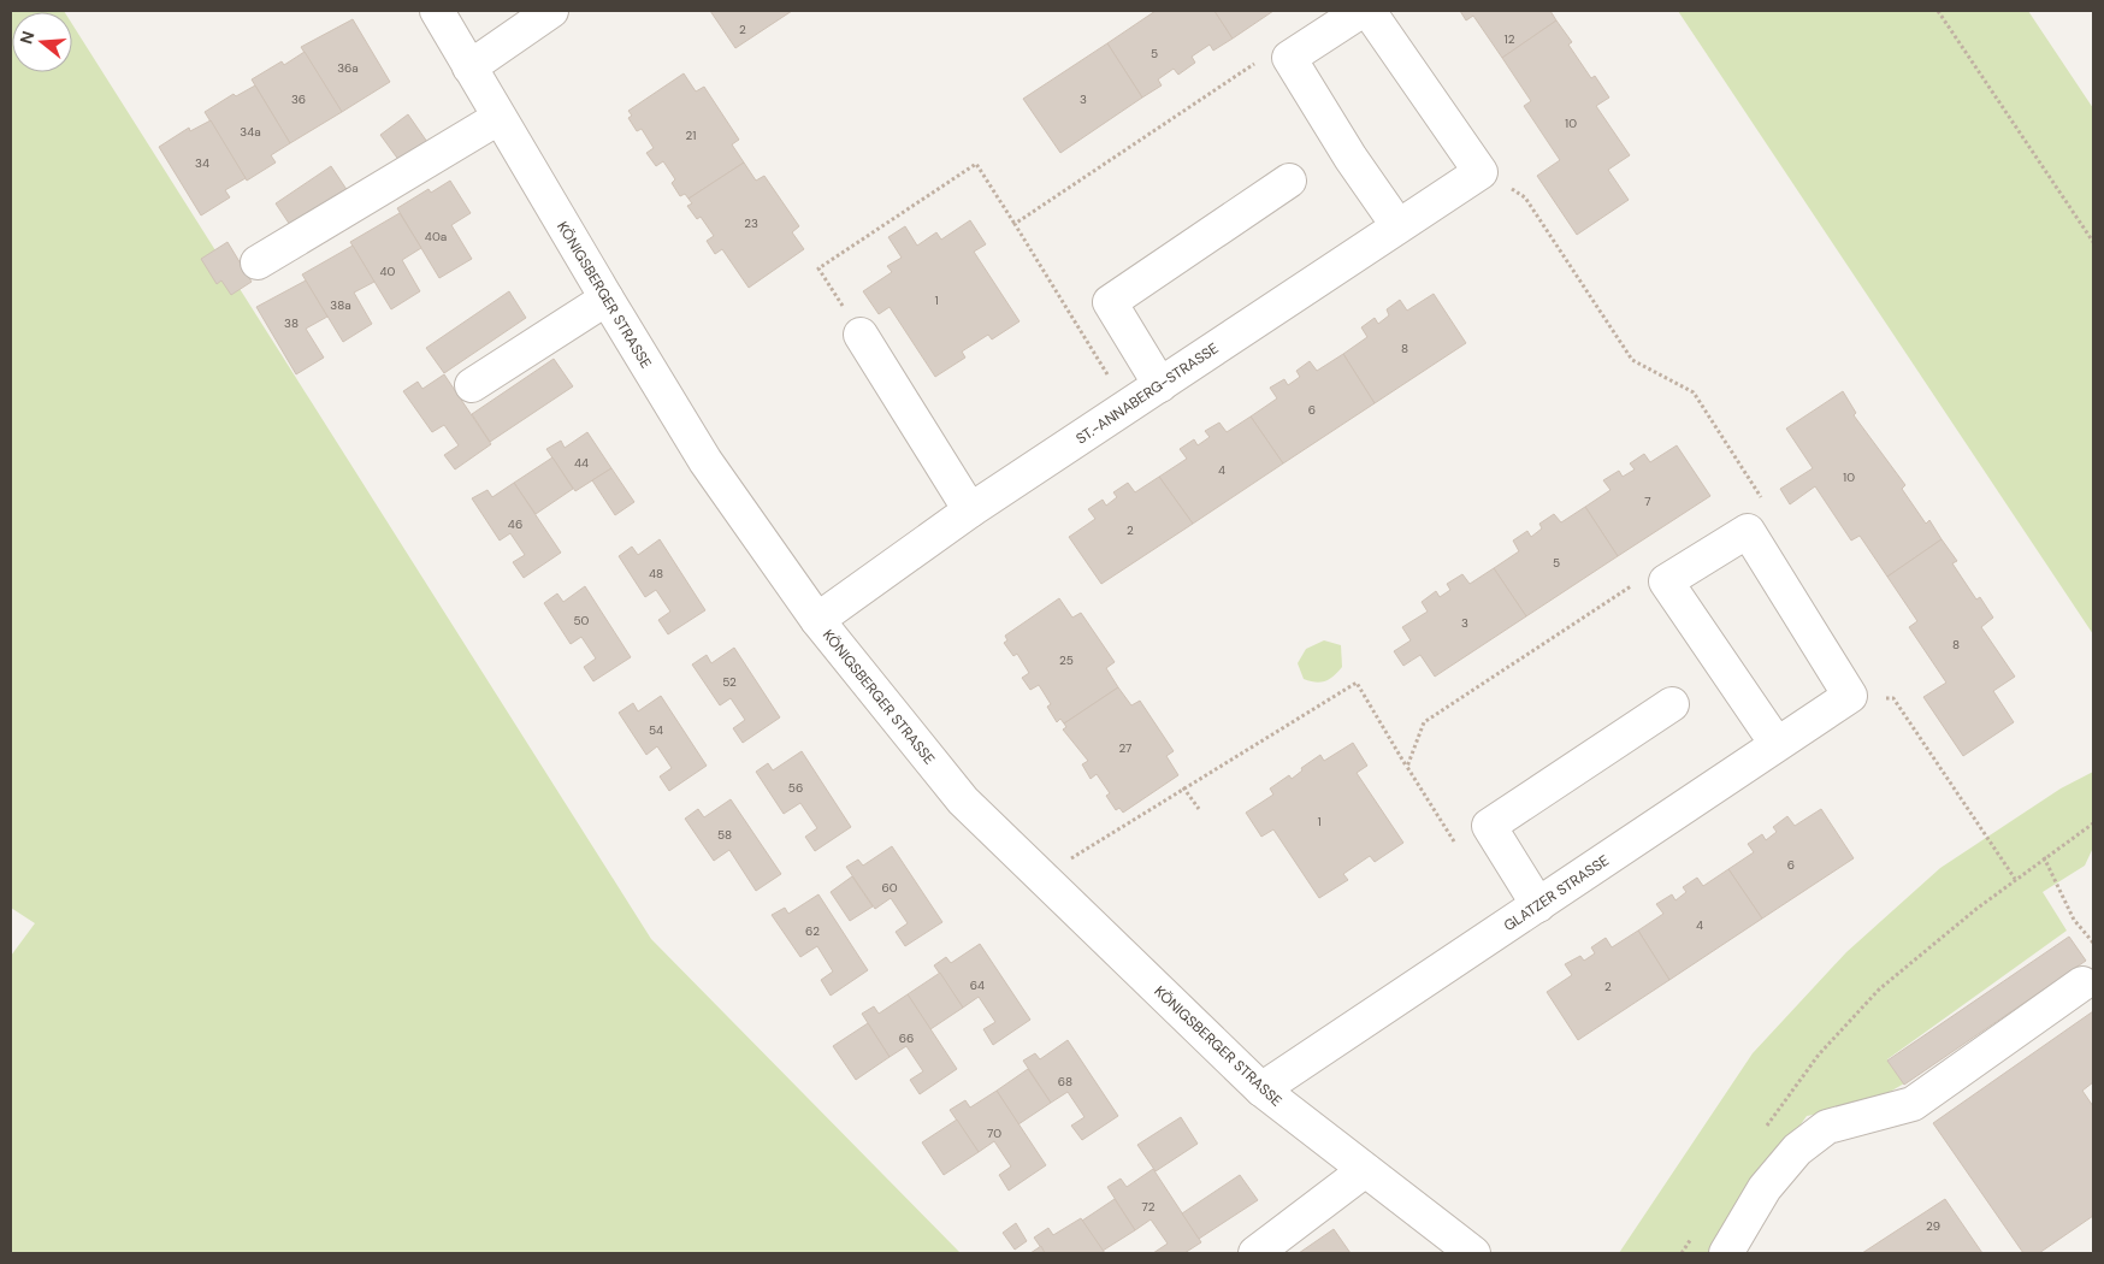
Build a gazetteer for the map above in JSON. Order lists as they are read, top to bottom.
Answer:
{
  "streets": {
    "street": ["KÖNIGSBERGER STRASSE", "ST.-ANNABERG-STRASSE", "GLATZER STRASSE"]
  },
  "crossings": [
    ["KÖNIGSBERGER STRASSE", "ST.-ANNABERG-STRASSE"],
    ["KÖNIGSBERGER STRASSE", "GLATZER STRASSE"]
  ],
  "house_numbers": [
    "2",
    "12",
    "5",
    "36a",
    "36",
    "3",
    "10",
    "34a",
    "21",
    "34",
    "23",
    "40a",
    "40",
    "1",
    "38a",
    "38",
    "8",
    "6",
    "44",
    "4",
    "10",
    "7",
    "46",
    "2",
    "5",
    "48",
    "50",
    "3",
    "8",
    "25",
    "52",
    "54",
    "27",
    "56",
    "1",
    "58",
    "6",
    "60",
    "4",
    "62",
    "64",
    "2",
    "66",
    "68",
    "70",
    "72",
    "29"
  ],
  "north": "left"
}
